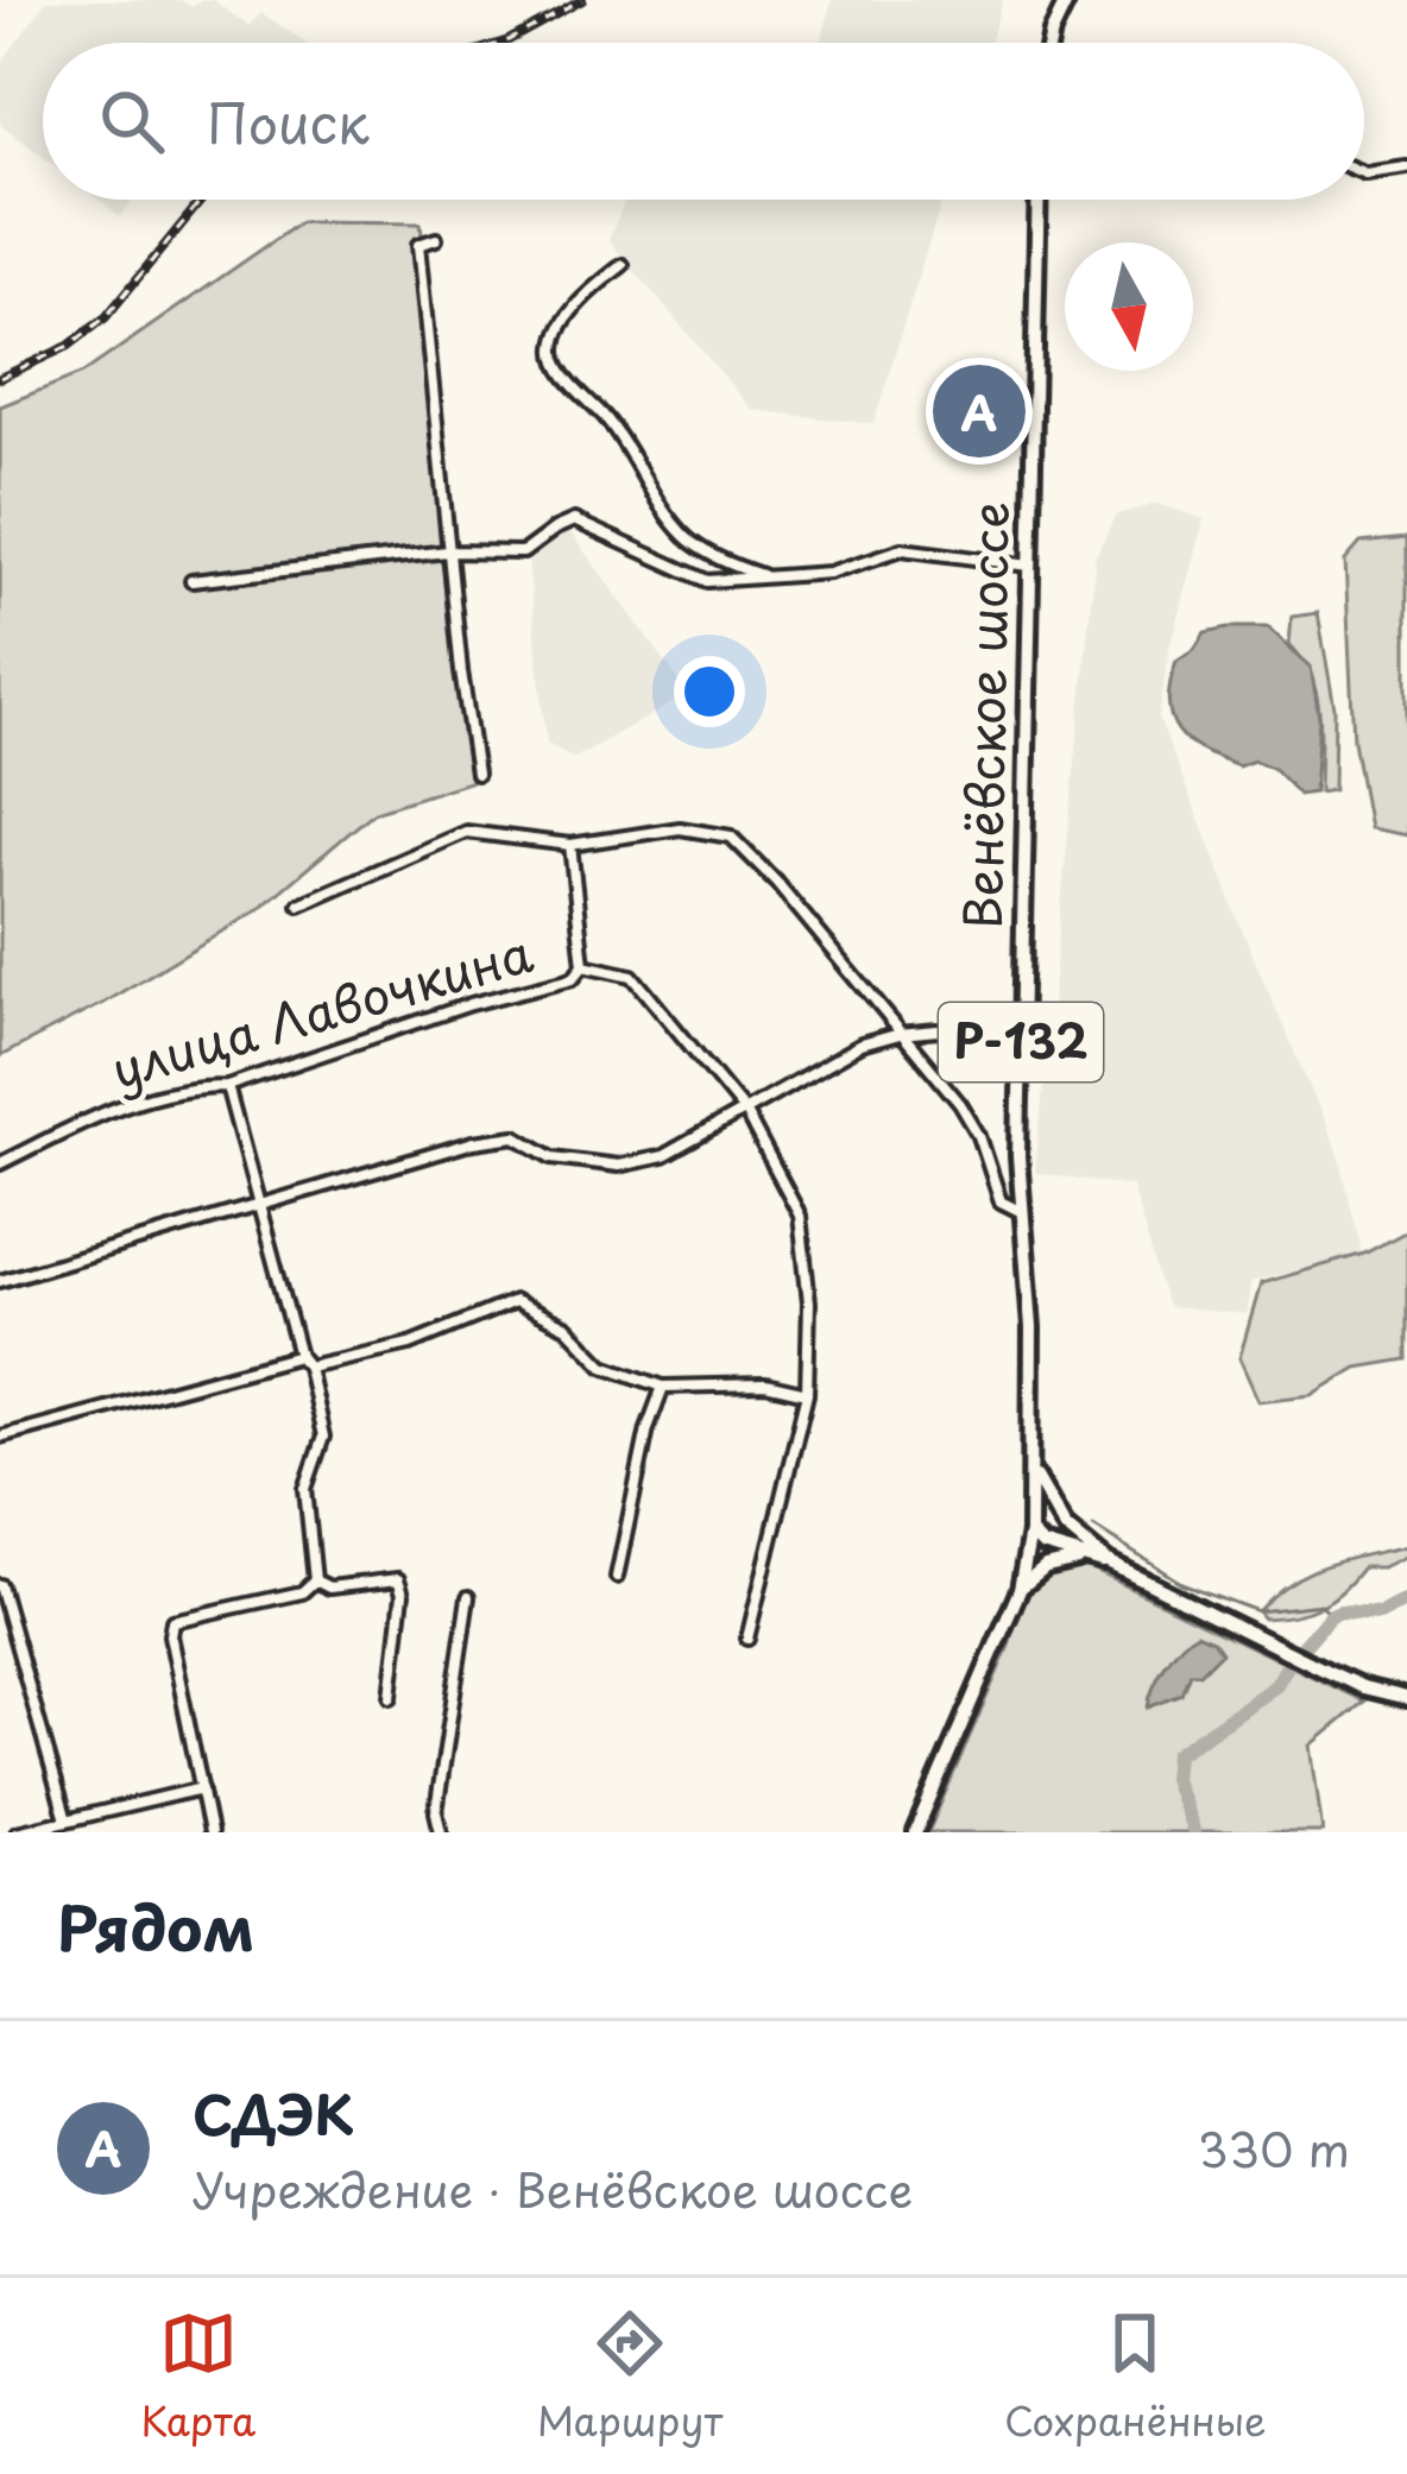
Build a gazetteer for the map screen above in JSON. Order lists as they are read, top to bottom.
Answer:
{
  "streets": {
    "main road": ["Венёвское шоссе", "Р-132"],
    "street": ["улица Лавочкина"]
  },
  "north": "bottom",
  "page": {
    "search": "Поиск",
    "pins": "A",
    "heading": "Рядом",
    "list": [
      {
        "mark": "A",
        "name": "СДЭК",
        "note": "Учреждение · Венёвское шоссе",
        "value": "330 m"
      }
    ],
    "nav": ["Карта", "Маршрут", "Сохранённые"]
  }
}
